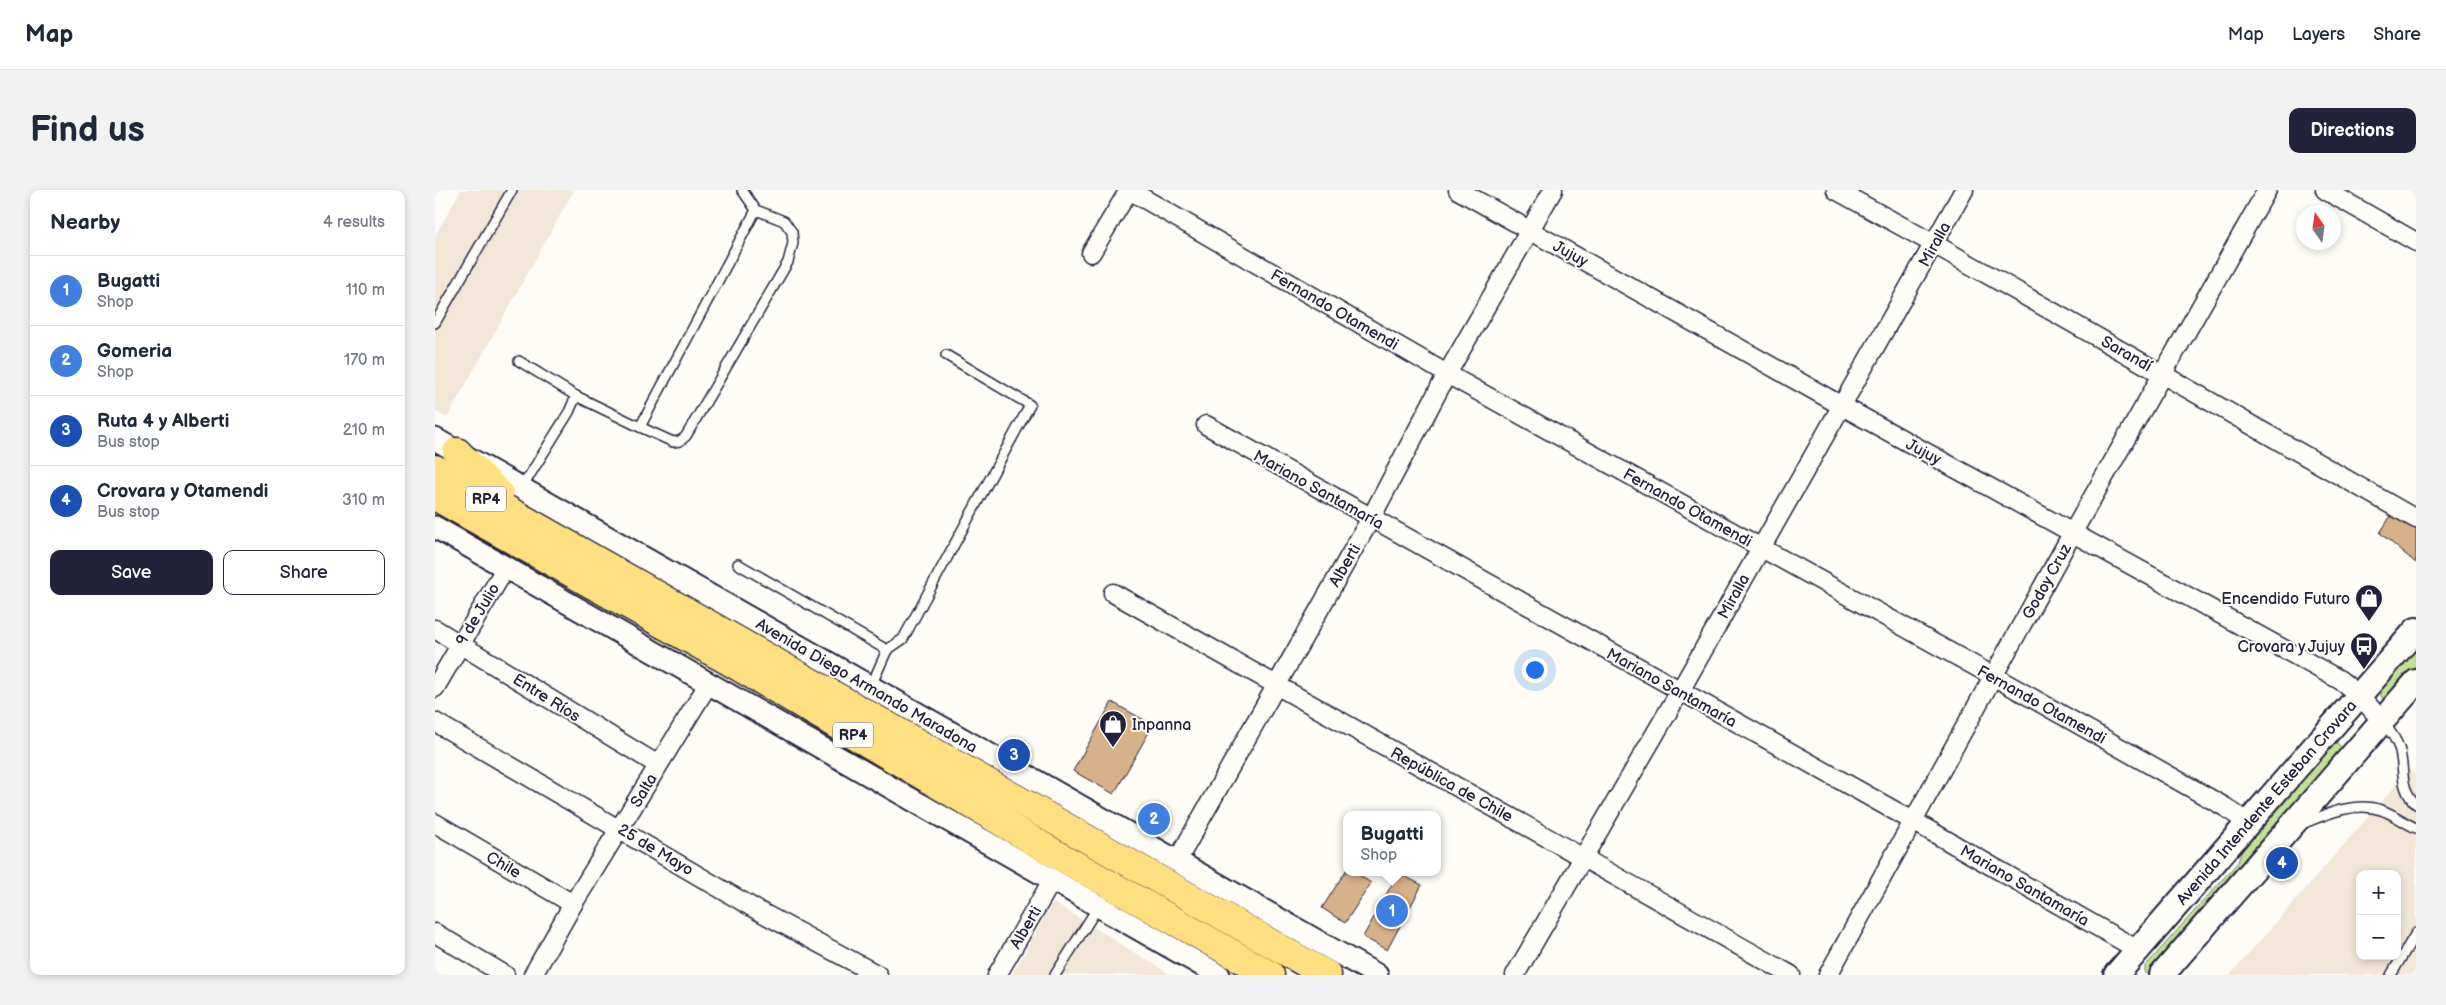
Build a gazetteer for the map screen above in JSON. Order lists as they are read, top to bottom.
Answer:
{
  "streets": {
    "main road": ["RP4", "Avenida Diego Armando Maradona", "Avenida Intendente Esteban Crovara"],
    "street": [
      "Miralla",
      "Jujuy",
      "Fernando Otamendi",
      "Sarandí",
      "Mariano Santamaría",
      "Alberti",
      "Godoy Cruz",
      "9 de Julio",
      "Entre Ríos",
      "República de Chile",
      "Salta",
      "25 de Mayo",
      "Chile"
    ]
  },
  "crossings": [
    ["Miralla", "Jujuy"],
    ["Miralla", "Fernando Otamendi"],
    ["Miralla", "Sarandí"],
    ["Miralla", "Mariano Santamaría"],
    ["Miralla", "República de Chile"],
    ["Jujuy", "Alberti"],
    ["Jujuy", "Godoy Cruz"],
    ["Jujuy", "Avenida Intendente Esteban Crovara"],
    ["Fernando Otamendi", "Alberti"],
    ["Fernando Otamendi", "Godoy Cruz"],
    ["Fernando Otamendi", "Avenida Intendente Esteban Crovara"],
    ["Sarandí", "Godoy Cruz"],
    ["Mariano Santamaría", "Alberti"],
    ["Mariano Santamaría", "Godoy Cruz"],
    ["Mariano Santamaría", "Avenida Intendente Esteban Crovara"],
    ["Alberti", "Avenida Diego Armando Maradona"],
    ["Alberti", "República de Chile"],
    ["9 de Julio", "Entre Ríos"],
    ["Entre Ríos", "Salta"],
    ["Salta", "25 de Mayo"],
    ["Salta", "Chile"]
  ],
  "places": {
    "shop": ["Encendido Futuro", "Inpanna"],
    "bus stop": ["Crovara y Jujuy"]
  },
  "north": "top",
  "page": {
    "header": "Map",
    "nav": ["Map", "Layers", "Share"],
    "buttons": [
      "Directions",
      ["Save", "Share"]
    ],
    "title": "Find us",
    "heading": ["Nearby", "4 results"],
    "list": [
      {
        "mark": "1",
        "name": "Bugatti",
        "note": "Shop",
        "value": "110 m"
      },
      {
        "mark": "2",
        "name": "Gomeria",
        "note": "Shop",
        "value": "170 m"
      },
      {
        "mark": "3",
        "name": "Ruta 4 y Alberti",
        "note": "Bus stop",
        "value": "210 m"
      },
      {
        "mark": "4",
        "name": "Crovara y Otamendi",
        "note": "Bus stop",
        "value": "310 m"
      }
    ],
    "pins": [
      "3",
      "2",
      "4",
      "1"
    ],
    "popup": ["Bugatti", "Shop"],
    "map_buttons": ["+", "−"]
  }
}
